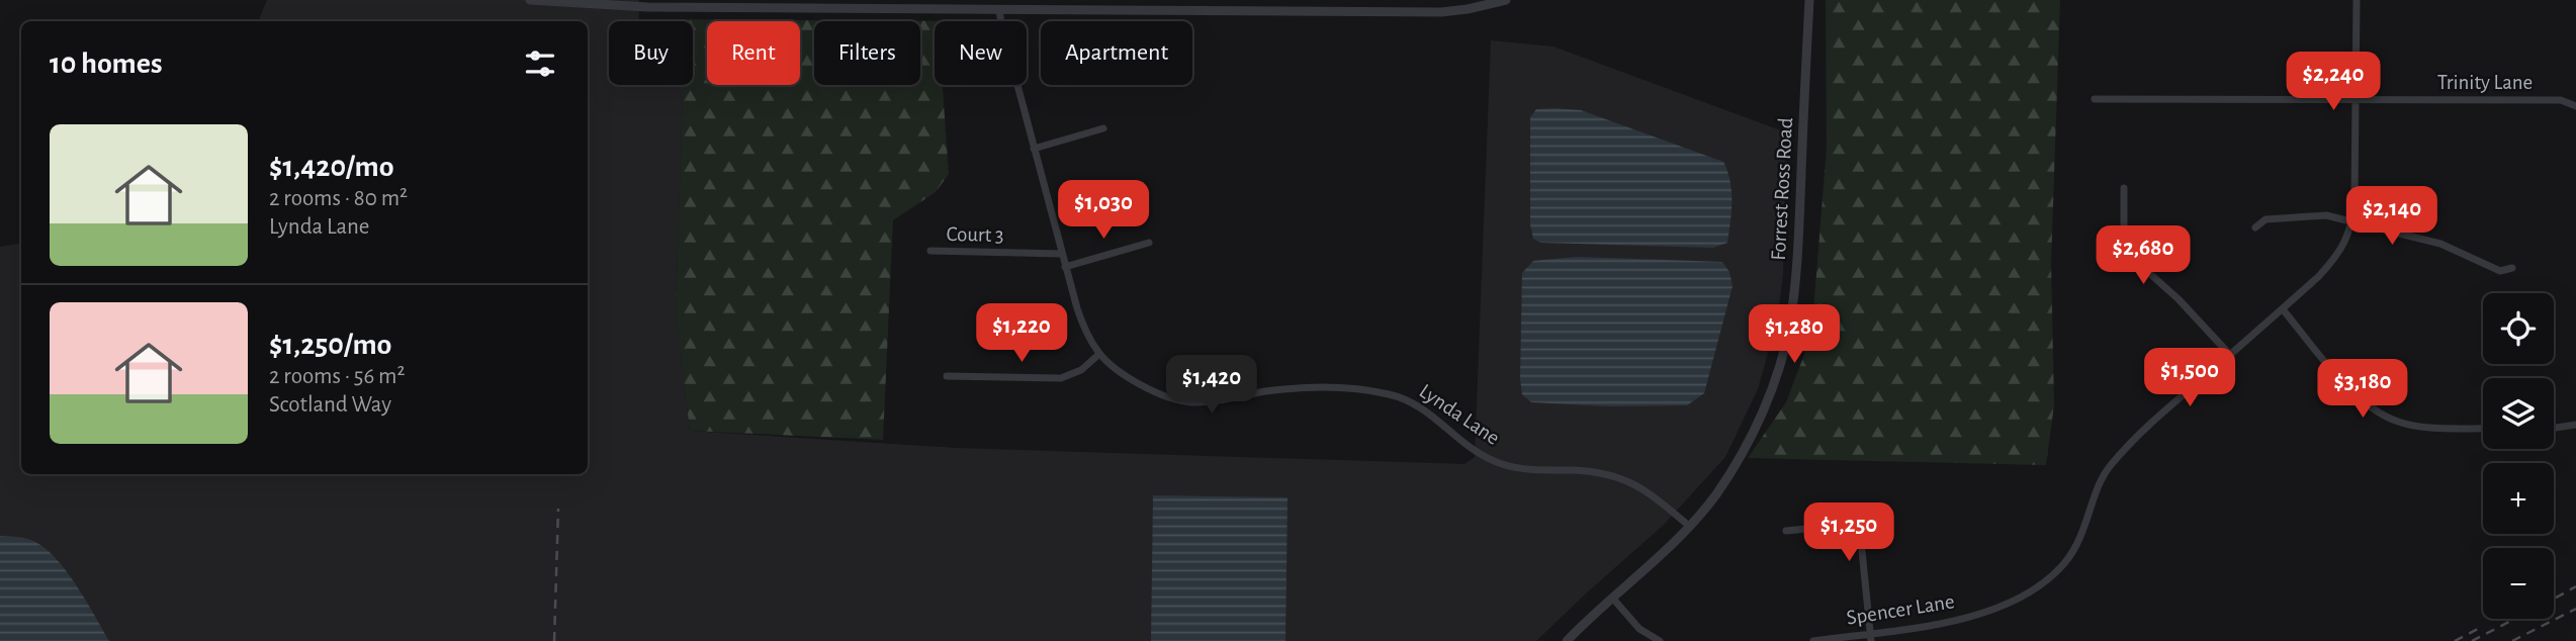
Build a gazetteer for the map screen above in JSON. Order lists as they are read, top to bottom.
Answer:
{
  "streets": {
    "street": [
      "Trinity Lane",
      "Forrest Ross Road",
      "Court 3",
      "Lynda Lane",
      "Spencer Lane"
    ]
  },
  "crossings": [
    ["Trinity Lane", "Spencer Lane"],
    ["Forrest Ross Road", "Lynda Lane"],
    ["Court 3", "Lynda Lane"]
  ],
  "page": {
    "chip": [
      "Buy",
      "Rent",
      "Filters",
      "New",
      "Apartment"
    ],
    "heading": "10 homes",
    "price": [
      "$2,240",
      "$1,030",
      "$2,140",
      "$2,680",
      "$1,220",
      "$1,280",
      "$1,500",
      "$1,420",
      "$3,180",
      "$1,250"
    ],
    "list": [
      {
        "name": "$1,420/mo",
        "note": "2 rooms · 80 m² · Lynda Lane"
      },
      {
        "name": "$1,250/mo",
        "note": "2 rooms · 56 m² · Scotland Way"
      }
    ],
    "map_buttons": ["+", "−"]
  }
}
